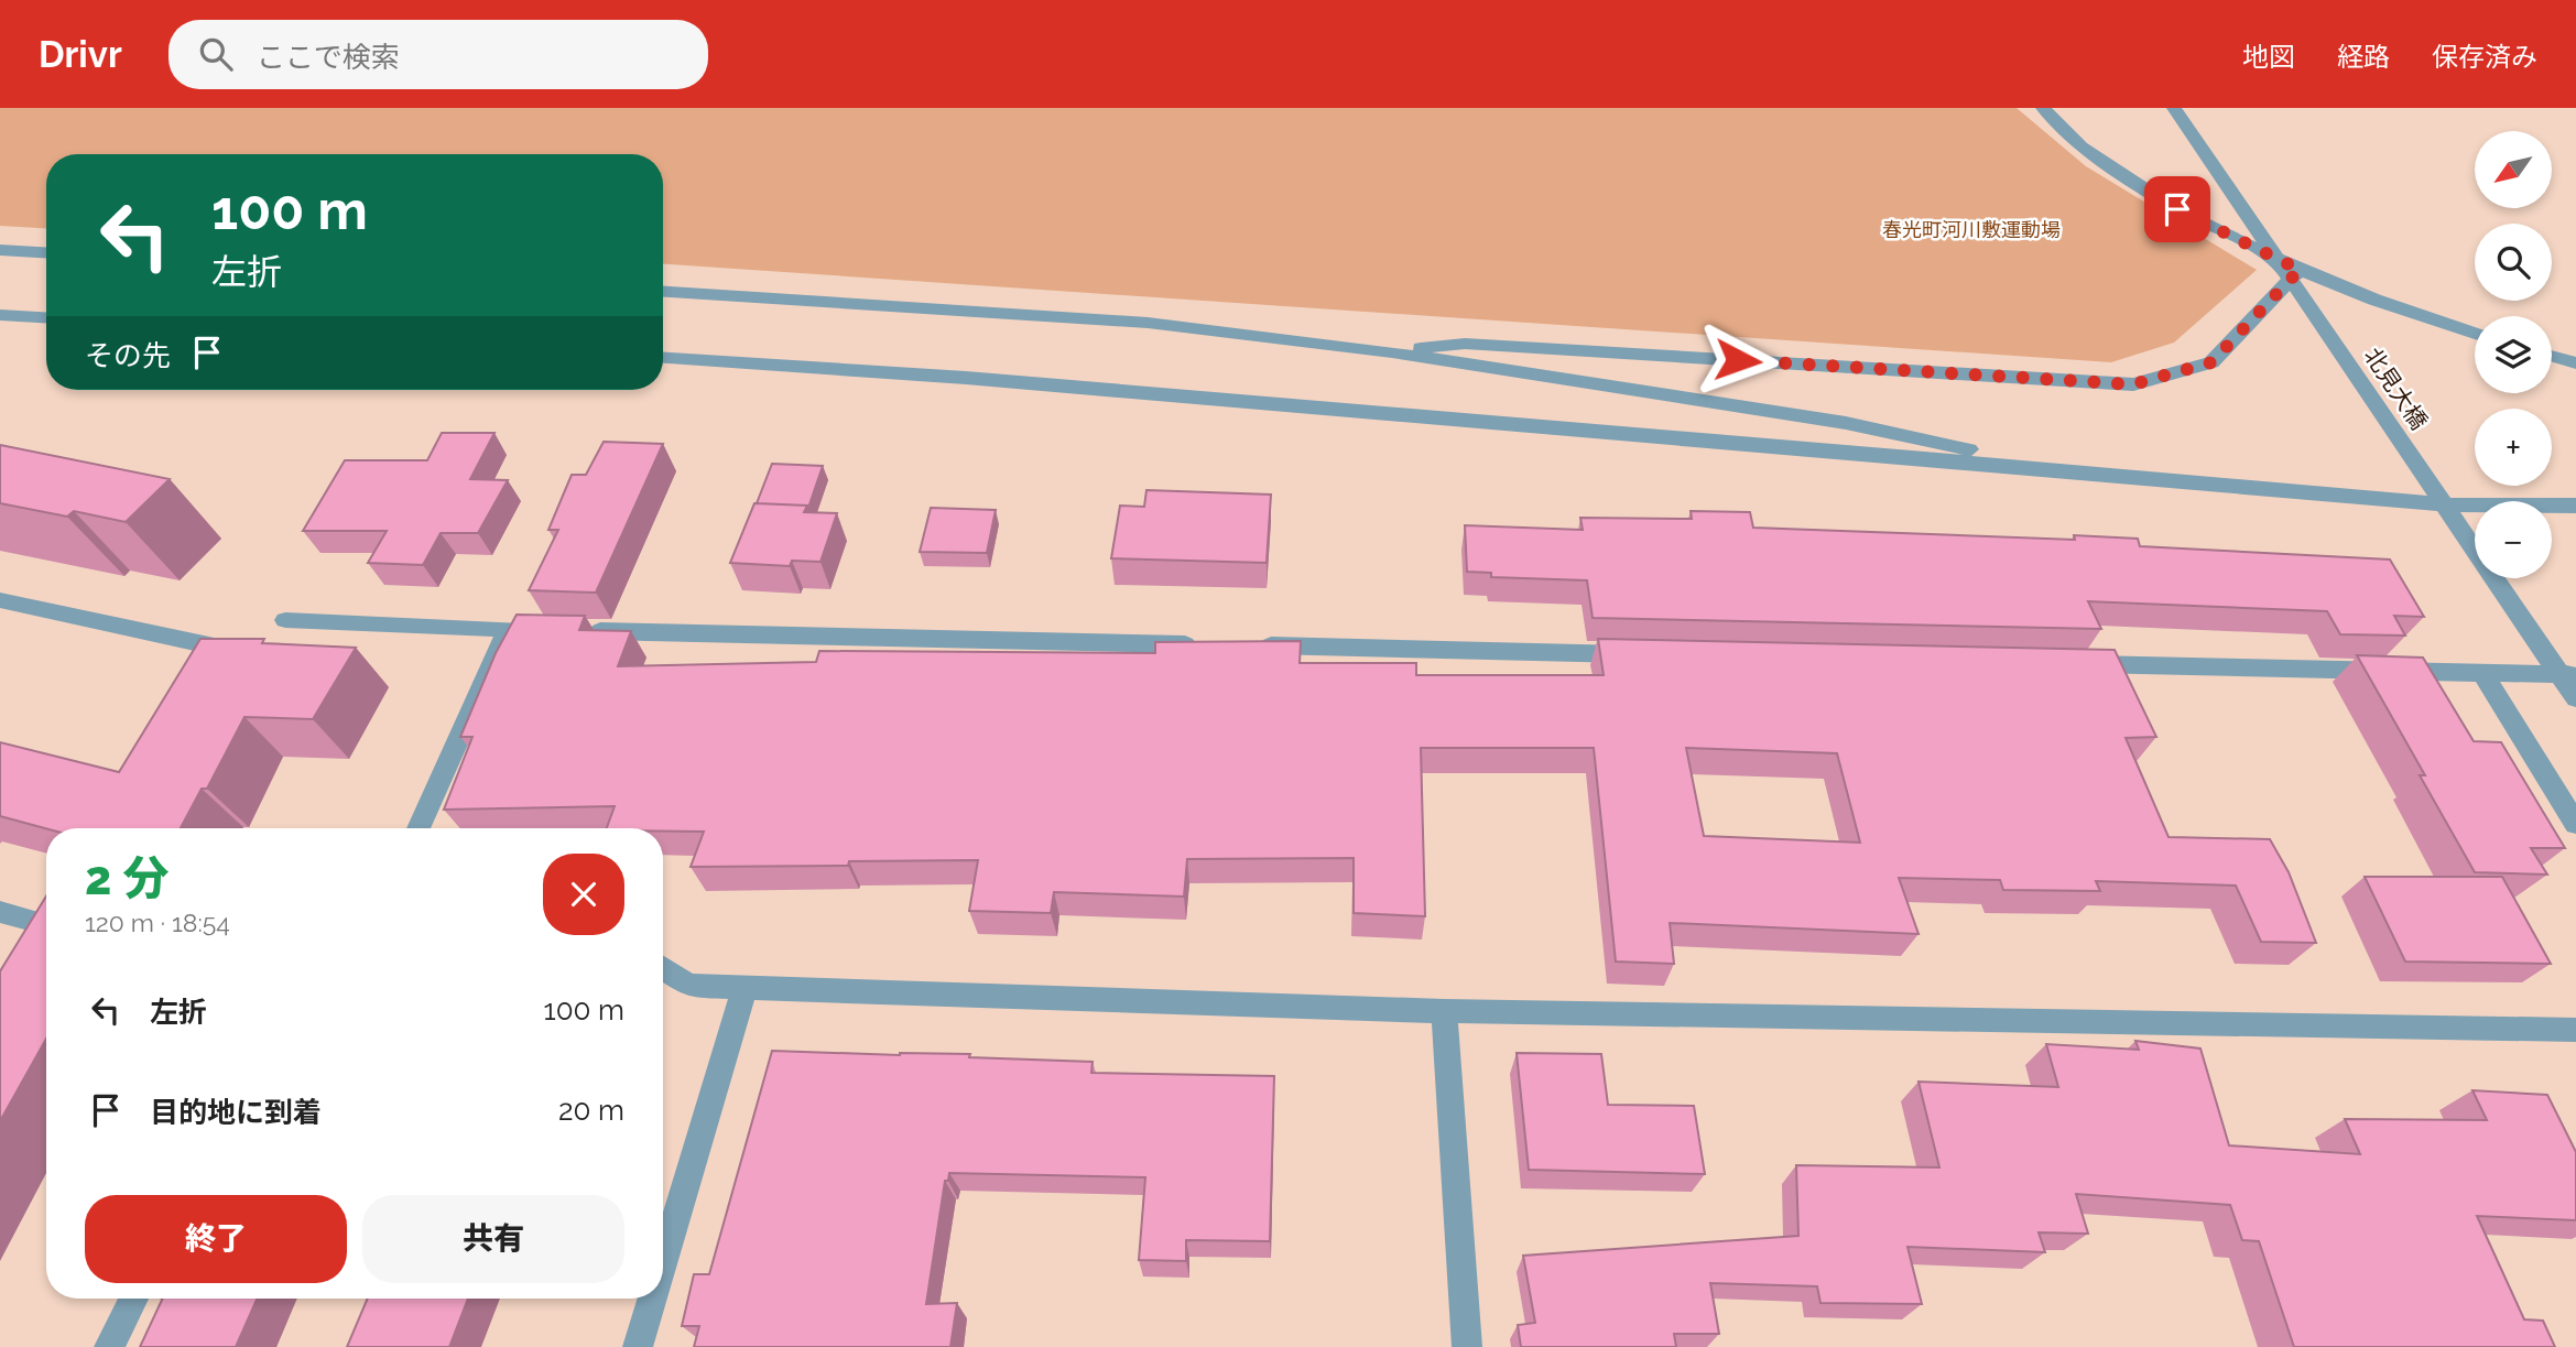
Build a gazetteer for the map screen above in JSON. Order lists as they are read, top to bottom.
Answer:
{
  "streets": {
    "street": ["北見大橋"]
  },
  "parks": ["春光町河川敷運動場"],
  "north": "bottom left",
  "page": {
    "header": "Drivr",
    "search": "ここで検索",
    "nav": ["地図", "経路", "保存済み"],
    "map_buttons": ["+", "−"],
    "turn": ["100 m", "左折"],
    "then": "その先",
    "heading": ["2 分", "120 m · 18:54"],
    "list": [
      {
        "name": "左折",
        "value": "100 m"
      },
      {
        "name": "目的地に到着",
        "value": "20 m"
      }
    ],
    "buttons": ["終了", "共有"]
  }
}
